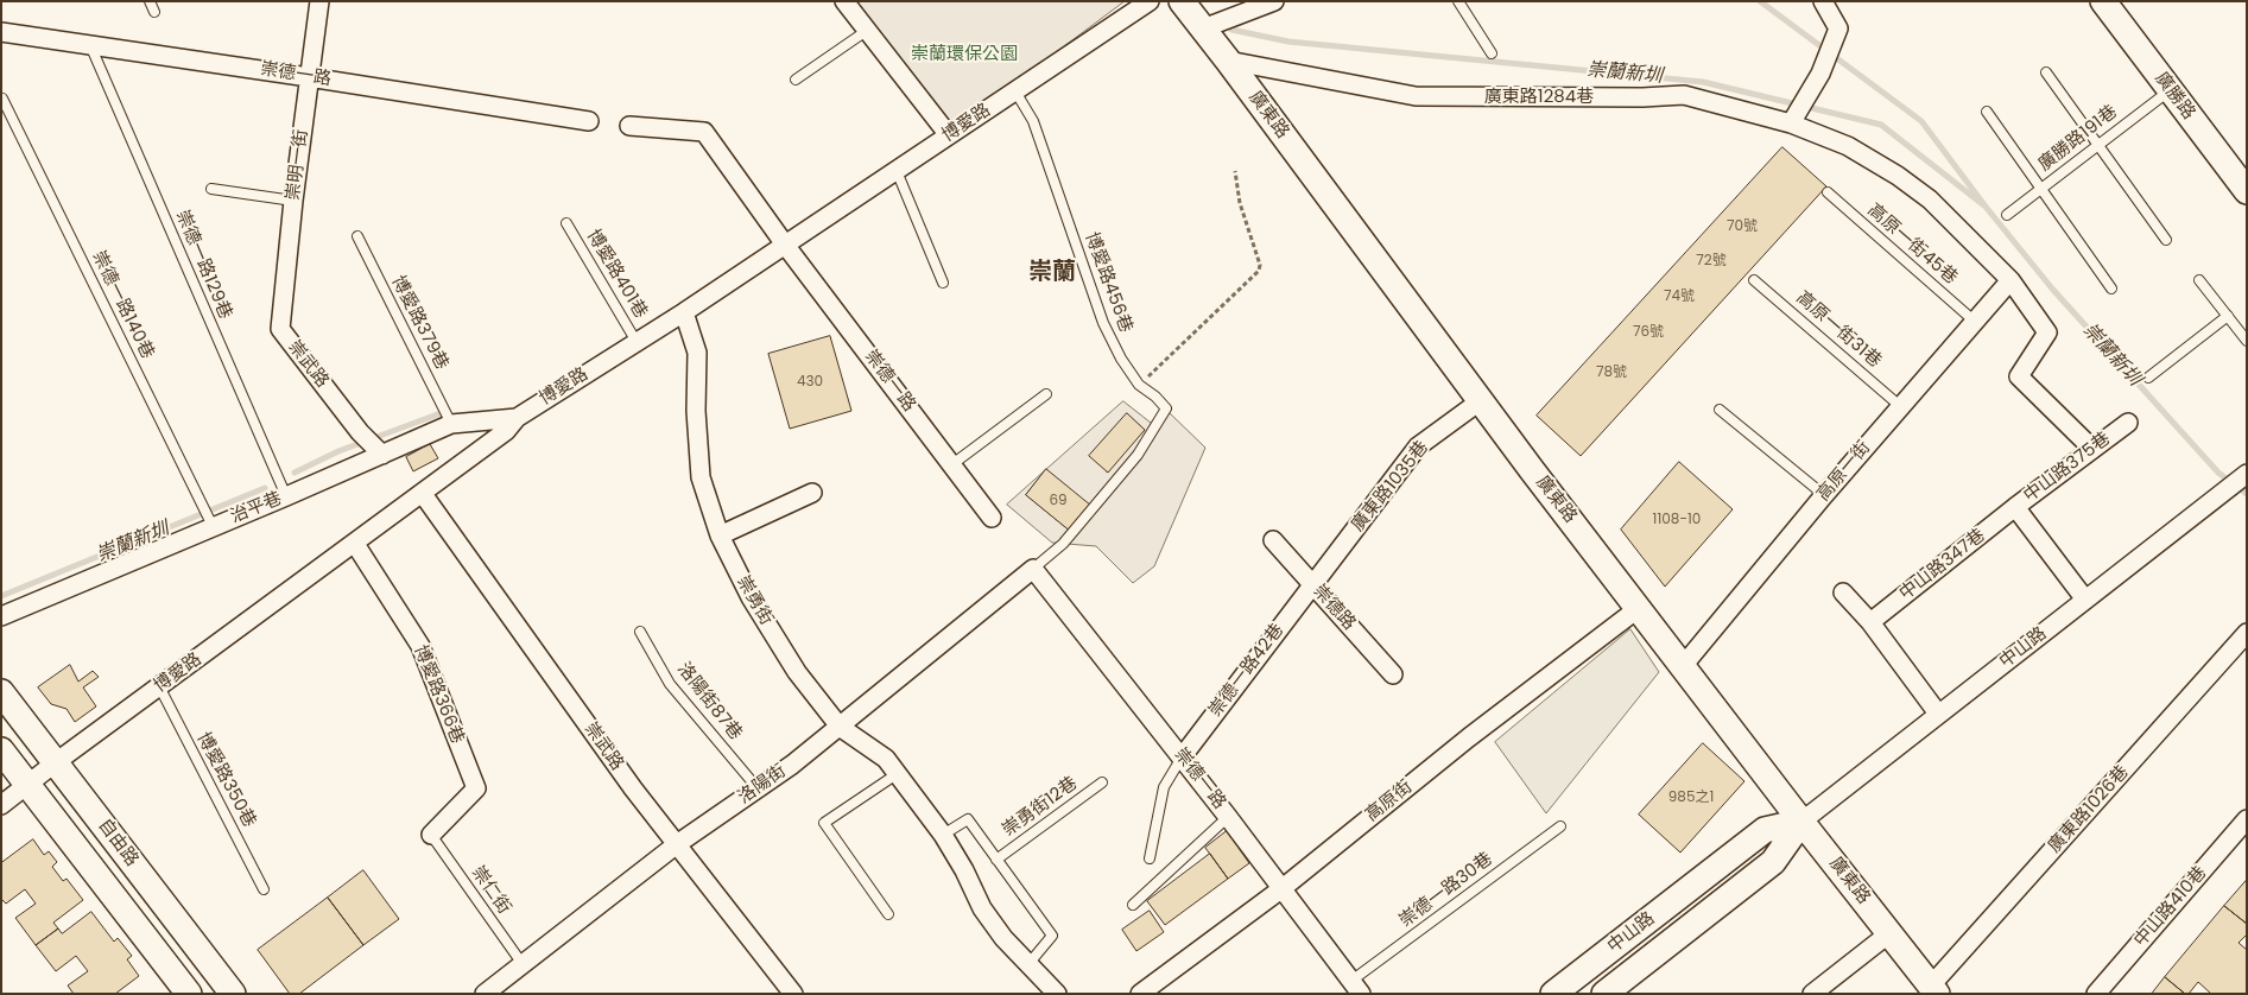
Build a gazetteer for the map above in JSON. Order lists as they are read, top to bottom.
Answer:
{
  "streets": {
    "street": [
      "崇德一路",
      "廣勝路",
      "廣東路1284巷",
      "廣東路",
      "博愛路",
      "崇明一街",
      "崇武路",
      "中山路375巷",
      "高原一街",
      "廣東路1035巷",
      "治平巷",
      "中山路347巷",
      "崇勇街",
      "崇德路",
      "中山路",
      "崇德一路42巷",
      "博愛路366巷",
      "洛陽街",
      "高原街",
      "廣東路1026巷",
      "自由路",
      "中山路410巷"
    ],
    "lane": [
      "廣勝路191巷",
      "高原一街45巷",
      "崇德一路129巷",
      "博愛路401巷",
      "博愛路456巷",
      "崇德一路140巷",
      "博愛路379巷",
      "高原一街31巷",
      "洛陽街87巷",
      "博愛路350巷",
      "崇勇街12巷",
      "崇仁街",
      "崇德一路30巷"
    ]
  },
  "crossings": [
    ["崇德一路", "博愛路"],
    ["崇德一路", "崇明一街"],
    ["崇德一路", "崇德一路129巷"],
    ["崇德一路", "博愛路456巷"],
    ["崇德一路", "崇德一路42巷"],
    ["崇德一路", "洛陽街"],
    ["崇德一路", "高原街"],
    ["崇德一路", "崇德一路30巷"],
    ["廣勝路", "廣勝路191巷"],
    ["廣東路1284巷", "廣東路"],
    ["廣東路1284巷", "中山路375巷"],
    ["廣東路1284巷", "高原一街"],
    ["廣東路", "高原一街"],
    ["廣東路", "廣東路1035巷"],
    ["廣東路", "中山路"],
    ["廣東路", "高原街"],
    ["廣東路", "廣東路1026巷"],
    ["博愛路", "博愛路401巷"],
    ["博愛路", "博愛路456巷"],
    ["博愛路", "崇武路"],
    ["博愛路", "治平巷"],
    ["博愛路", "崇勇街"],
    ["博愛路", "博愛路366巷"],
    ["博愛路", "博愛路350巷"],
    ["博愛路", "自由路"],
    ["崇明一街", "崇武路"],
    ["高原一街45巷", "高原一街"],
    ["崇德一路129巷", "治平巷"],
    ["博愛路456巷", "洛陽街"],
    ["崇德一路140巷", "治平巷"],
    ["博愛路379巷", "治平巷"],
    ["高原一街31巷", "高原一街"],
    ["崇武路", "治平巷"],
    ["崇武路", "洛陽街"],
    ["中山路375巷", "中山路347巷"],
    ["中山路375巷", "中山路"],
    ["廣東路1035巷", "崇德路"],
    ["廣東路1035巷", "崇德一路42巷"],
    ["崇勇街", "洛陽街"],
    ["崇德路", "崇德一路42巷"],
    ["博愛路366巷", "崇仁街"],
    ["洛陽街87巷", "洛陽街"],
    ["洛陽街", "崇仁街"]
  ],
  "districts": ["崇蘭"],
  "water": ["崇蘭新圳"],
  "parks": ["崇蘭環保公園"],
  "house_numbers": [
    "70號",
    "72號",
    "74號",
    "76號",
    "78號",
    "430",
    "69",
    "1108-10",
    "985之1"
  ]
}
